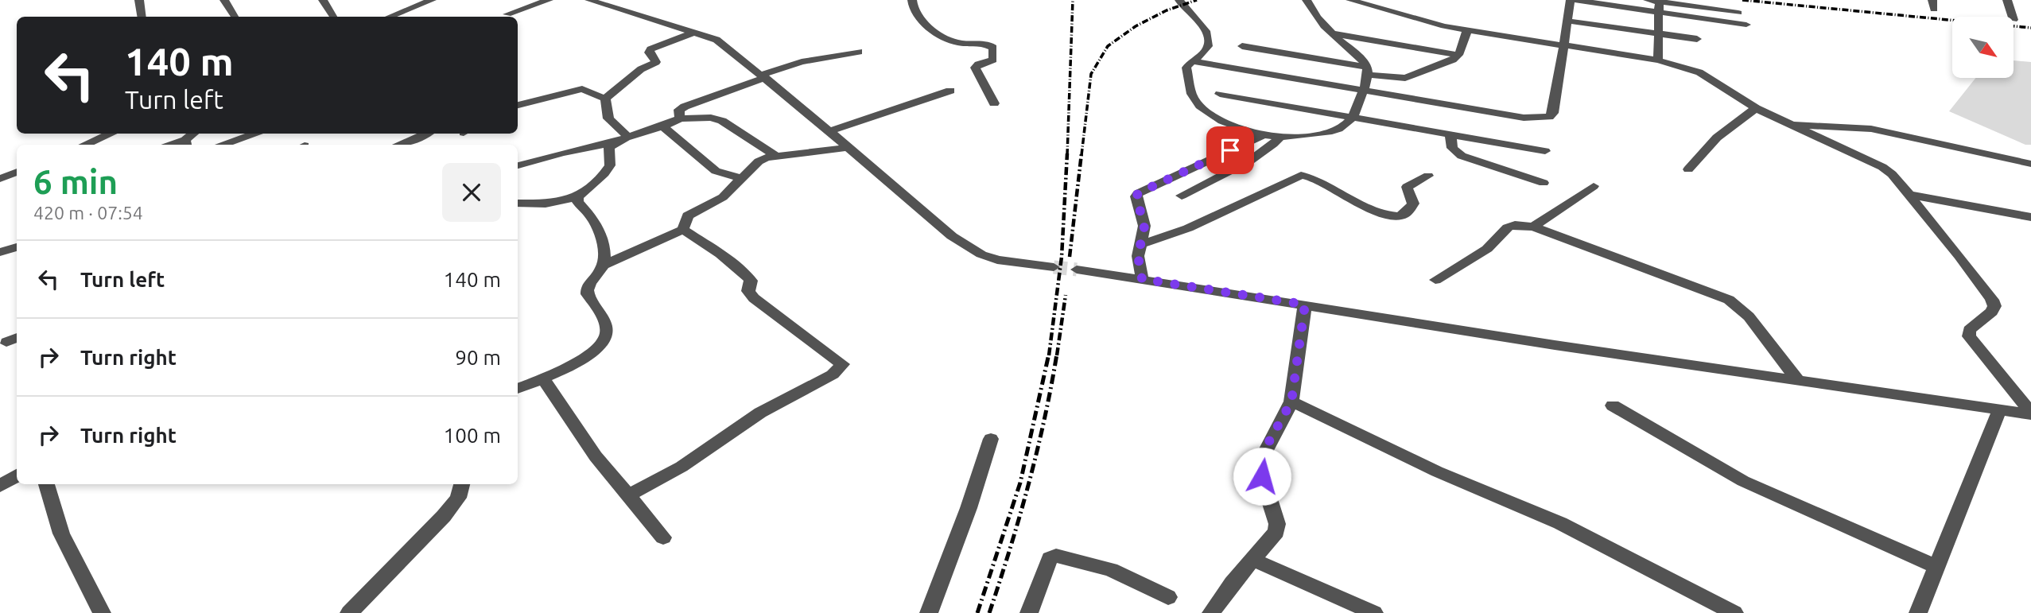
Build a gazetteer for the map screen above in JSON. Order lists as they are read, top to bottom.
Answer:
{
  "north": "bottom right",
  "page": {
    "turn": ["140 m", "Turn left"],
    "heading": ["6 min", "420 m · 07:54"],
    "list": [
      {
        "name": "Turn left",
        "value": "140 m"
      },
      {
        "name": "Turn right",
        "value": "90 m"
      },
      {
        "name": "Turn right",
        "value": "100 m"
      }
    ]
  }
}
